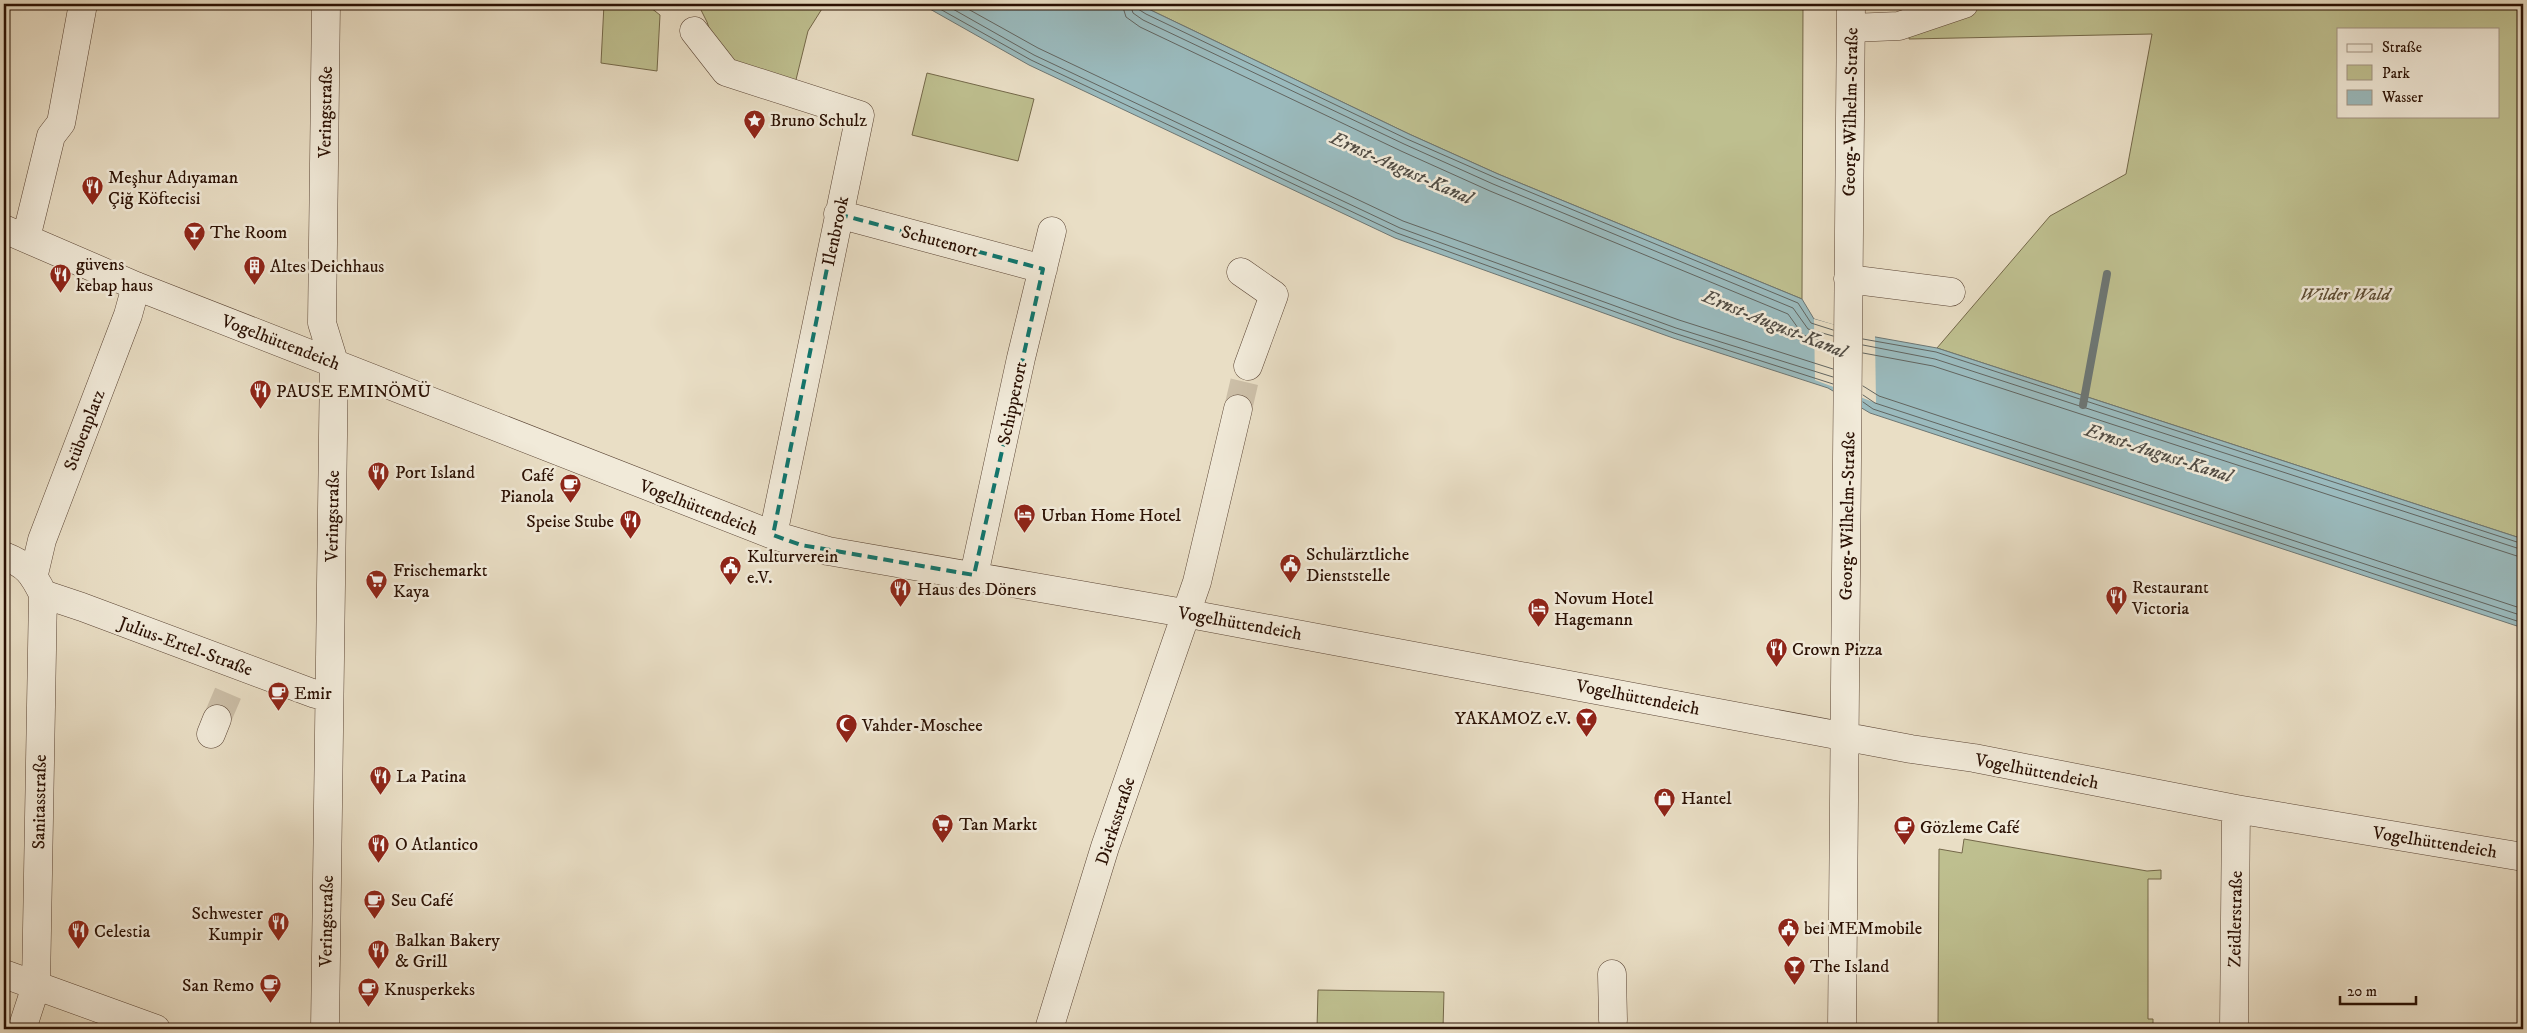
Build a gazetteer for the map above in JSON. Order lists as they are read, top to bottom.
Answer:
{
  "streets": {
    "street": [
      "Veringstraße",
      "Georg-Wilhelm-Straße",
      "Ilenbrook",
      "Schutenort",
      "Vogelhüttendeich",
      "Schipperort",
      "Stübenplatz",
      "Julius-Ertel-Straße",
      "Sanitasstraße",
      "Dierksstraße",
      "Zeidlerstraße"
    ]
  },
  "crossings": [
    ["Veringstraße", "Vogelhüttendeich"],
    ["Veringstraße", "Julius-Ertel-Straße"],
    ["Georg-Wilhelm-Straße", "Vogelhüttendeich"],
    ["Ilenbrook", "Schutenort"],
    ["Ilenbrook", "Vogelhüttendeich"],
    ["Schutenort", "Schipperort"],
    ["Vogelhüttendeich", "Schipperort"],
    ["Vogelhüttendeich", "Stübenplatz"],
    ["Vogelhüttendeich", "Dierksstraße"],
    ["Vogelhüttendeich", "Zeidlerstraße"],
    ["Stübenplatz", "Julius-Ertel-Straße"],
    ["Stübenplatz", "Sanitasstraße"],
    ["Julius-Ertel-Straße", "Sanitasstraße"]
  ],
  "water": ["Ernst-August-Kanal"],
  "parks": ["Wilder Wald"],
  "places": {
    "place": ["Bruno Schulz"],
    "restaurant": [
      "Meşhur Adıyaman Çiğ Köftecisi",
      "güvens kebap haus",
      "PAUSE EMINÖMÜ",
      "Port Island",
      "Speise Stube",
      "Haus des Döners",
      "Restaurant Victoria",
      "Crown Pizza",
      "La Patina",
      "O Atlantico",
      "Schwester Kumpir",
      "Celestia",
      "Balkan Bakery & Grill"
    ],
    "bar": ["The Room", "YAKAMOZ e.V.", "The Island"],
    "building": ["Altes Deichhaus"],
    "cafe": [
      "Café Pianola",
      "Emir",
      "Gözleme Café",
      "Seu Café",
      "San Remo",
      "Knusperkeks"
    ],
    "hotel": ["Urban Home Hotel", "Novum Hotel Hagemann"],
    "public building": ["Schulärztliche Dienststelle", "Kulturverein e.V.", "bei MEMmobile"],
    "supermarket": ["Frischemarkt Kaya", "Tan Markt"],
    "mosque": ["Vahder-Moschee"],
    "shop": ["Hantel"]
  },
  "legend": ["Straße", "Park", "Wasser"],
  "scale_bar": "20 m"
}
